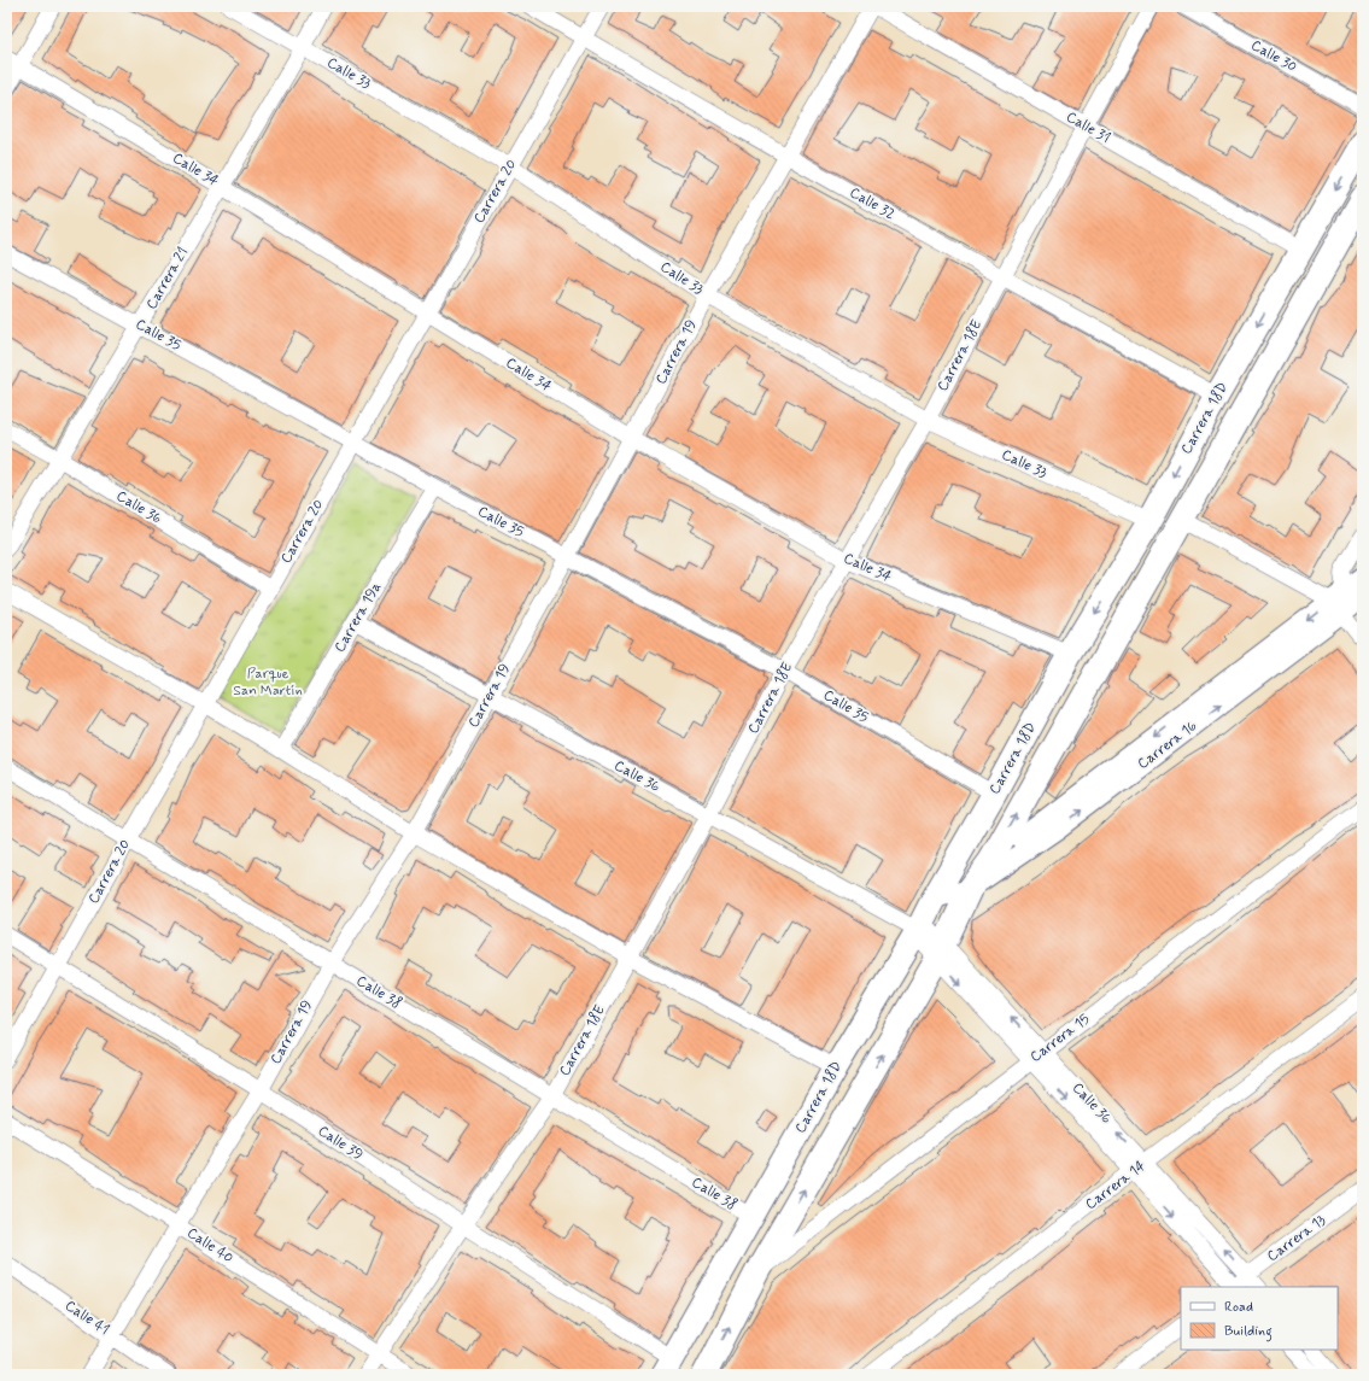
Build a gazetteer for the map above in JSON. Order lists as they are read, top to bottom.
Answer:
{
  "streets": {
    "main road": ["Carrera 18D"],
    "street": [
      "Calle 30",
      "Calle 33",
      "Calle 31",
      "Calle 34",
      "Carrera 20",
      "Calle 32",
      "Carrera 21",
      "Calle 35",
      "Carrera 19",
      "Carrera 18E",
      "Calle 36",
      "Carrera 19a",
      "Carrera 16",
      "Calle 38",
      "Carrera 15",
      "Calle 39",
      "Carrera 14",
      "Carrera 13",
      "Calle 40",
      "Calle 41"
    ]
  },
  "crossings": [
    ["Calle 33", "Carrera 20"],
    ["Calle 33", "Carrera 21"],
    ["Calle 33", "Carrera 19"],
    ["Calle 33", "Carrera 18E"],
    ["Calle 33", "Carrera 18D"],
    ["Calle 31", "Carrera 19"],
    ["Calle 31", "Carrera 18E"],
    ["Calle 31", "Carrera 18D"],
    ["Calle 34", "Carrera 20"],
    ["Calle 34", "Carrera 21"],
    ["Calle 34", "Carrera 19"],
    ["Calle 34", "Carrera 18E"],
    ["Calle 34", "Carrera 18D"],
    ["Carrera 20", "Calle 32"],
    ["Carrera 20", "Calle 35"],
    ["Carrera 20", "Calle 36"],
    ["Carrera 20", "Calle 38"],
    ["Carrera 20", "Calle 39"],
    ["Calle 32", "Carrera 19"],
    ["Calle 32", "Carrera 18E"],
    ["Calle 32", "Carrera 18D"],
    ["Carrera 21", "Calle 35"],
    ["Carrera 21", "Calle 36"],
    ["Calle 35", "Carrera 19"],
    ["Calle 35", "Carrera 18E"],
    ["Calle 35", "Carrera 18D"],
    ["Calle 35", "Carrera 19a"],
    ["Carrera 19", "Calle 36"],
    ["Carrera 19", "Calle 38"],
    ["Carrera 19", "Calle 39"],
    ["Carrera 19", "Calle 40"],
    ["Carrera 19", "Calle 41"],
    ["Carrera 18E", "Calle 36"],
    ["Carrera 18E", "Calle 38"],
    ["Carrera 18E", "Calle 39"],
    ["Carrera 18E", "Calle 40"],
    ["Carrera 18D", "Calle 36"],
    ["Carrera 18D", "Carrera 16"],
    ["Carrera 18D", "Calle 38"],
    ["Carrera 18D", "Carrera 15"],
    ["Carrera 18D", "Calle 39"],
    ["Calle 36", "Carrera 19a"],
    ["Calle 36", "Carrera 15"],
    ["Calle 36", "Carrera 14"],
    ["Calle 36", "Carrera 13"]
  ],
  "parks": ["Parque San Martín"],
  "legend": ["Road", "Building"]
}
